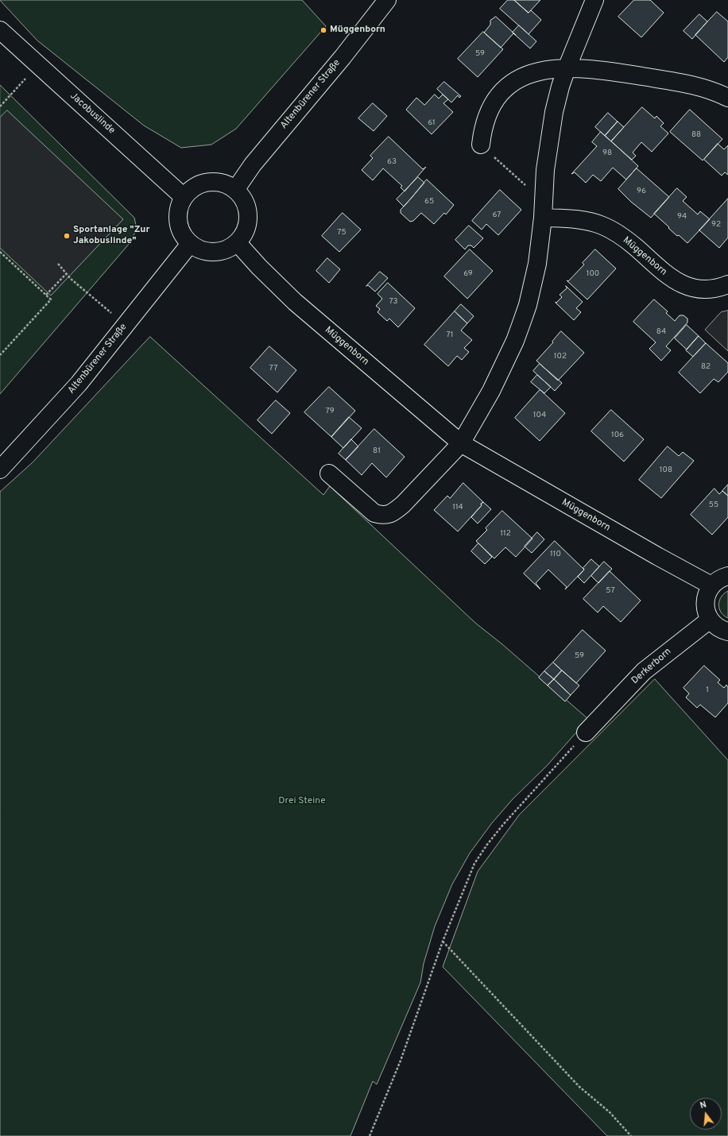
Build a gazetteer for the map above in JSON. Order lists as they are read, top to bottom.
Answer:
{
  "streets": {
    "street": [
      "Altenbürener Straße",
      "Jacobuslinde",
      "Müggenborn",
      "Derkerborn"
    ]
  },
  "crossings": [
    ["Altenbürener Straße", "Jacobuslinde"],
    ["Altenbürener Straße", "Müggenborn"],
    ["Jacobuslinde", "Müggenborn"]
  ],
  "parks": ["Drei Steine"],
  "places": ["Müggenborn", "Sportanlage \"Zur Jakobuslinde\""],
  "house_numbers": [
    "59",
    "61",
    "88",
    "98",
    "63",
    "96",
    "65",
    "67",
    "94",
    "92",
    "75",
    "69",
    "100",
    "73",
    "84",
    "71",
    "102",
    "82",
    "77",
    "79",
    "104",
    "106",
    "81",
    "108",
    "55",
    "114",
    "112",
    "110",
    "57",
    "59",
    "1"
  ],
  "north": "top"
}
